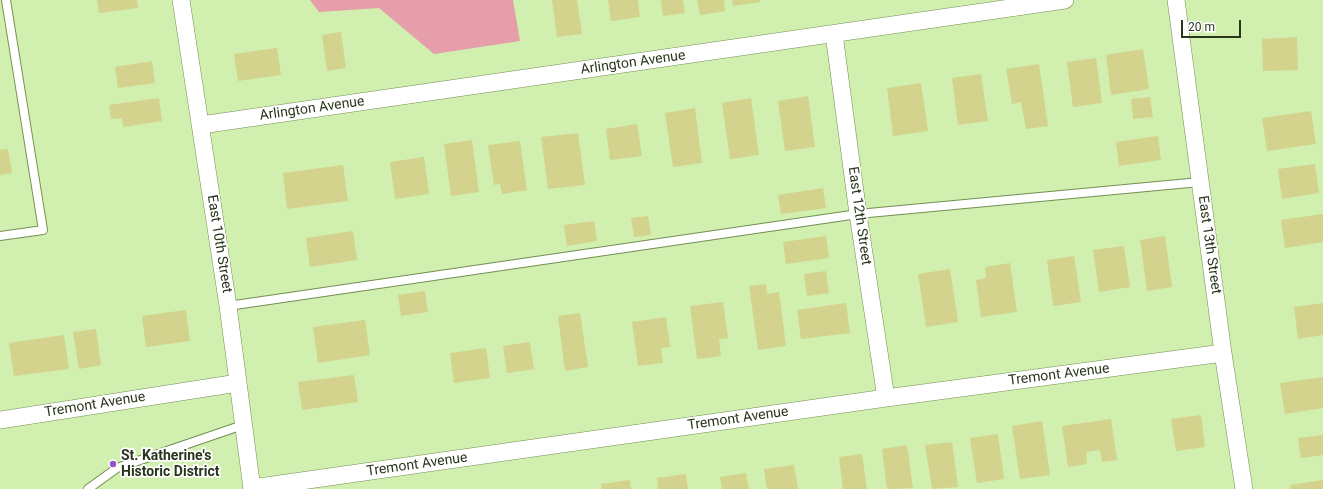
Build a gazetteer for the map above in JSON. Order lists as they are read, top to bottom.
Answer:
{
  "streets": {
    "street": [
      "Arlington Avenue",
      "East 12th Street",
      "East 10th Street",
      "East 13th Street",
      "Tremont Avenue"
    ]
  },
  "crossings": [
    ["Arlington Avenue", "East 12th Street"],
    ["Arlington Avenue", "East 10th Street"],
    ["East 12th Street", "Tremont Avenue"],
    ["East 10th Street", "Tremont Avenue"],
    ["East 13th Street", "Tremont Avenue"]
  ],
  "places": ["St. Katherine's Historic District"],
  "scale_bar": "20 m"
}
